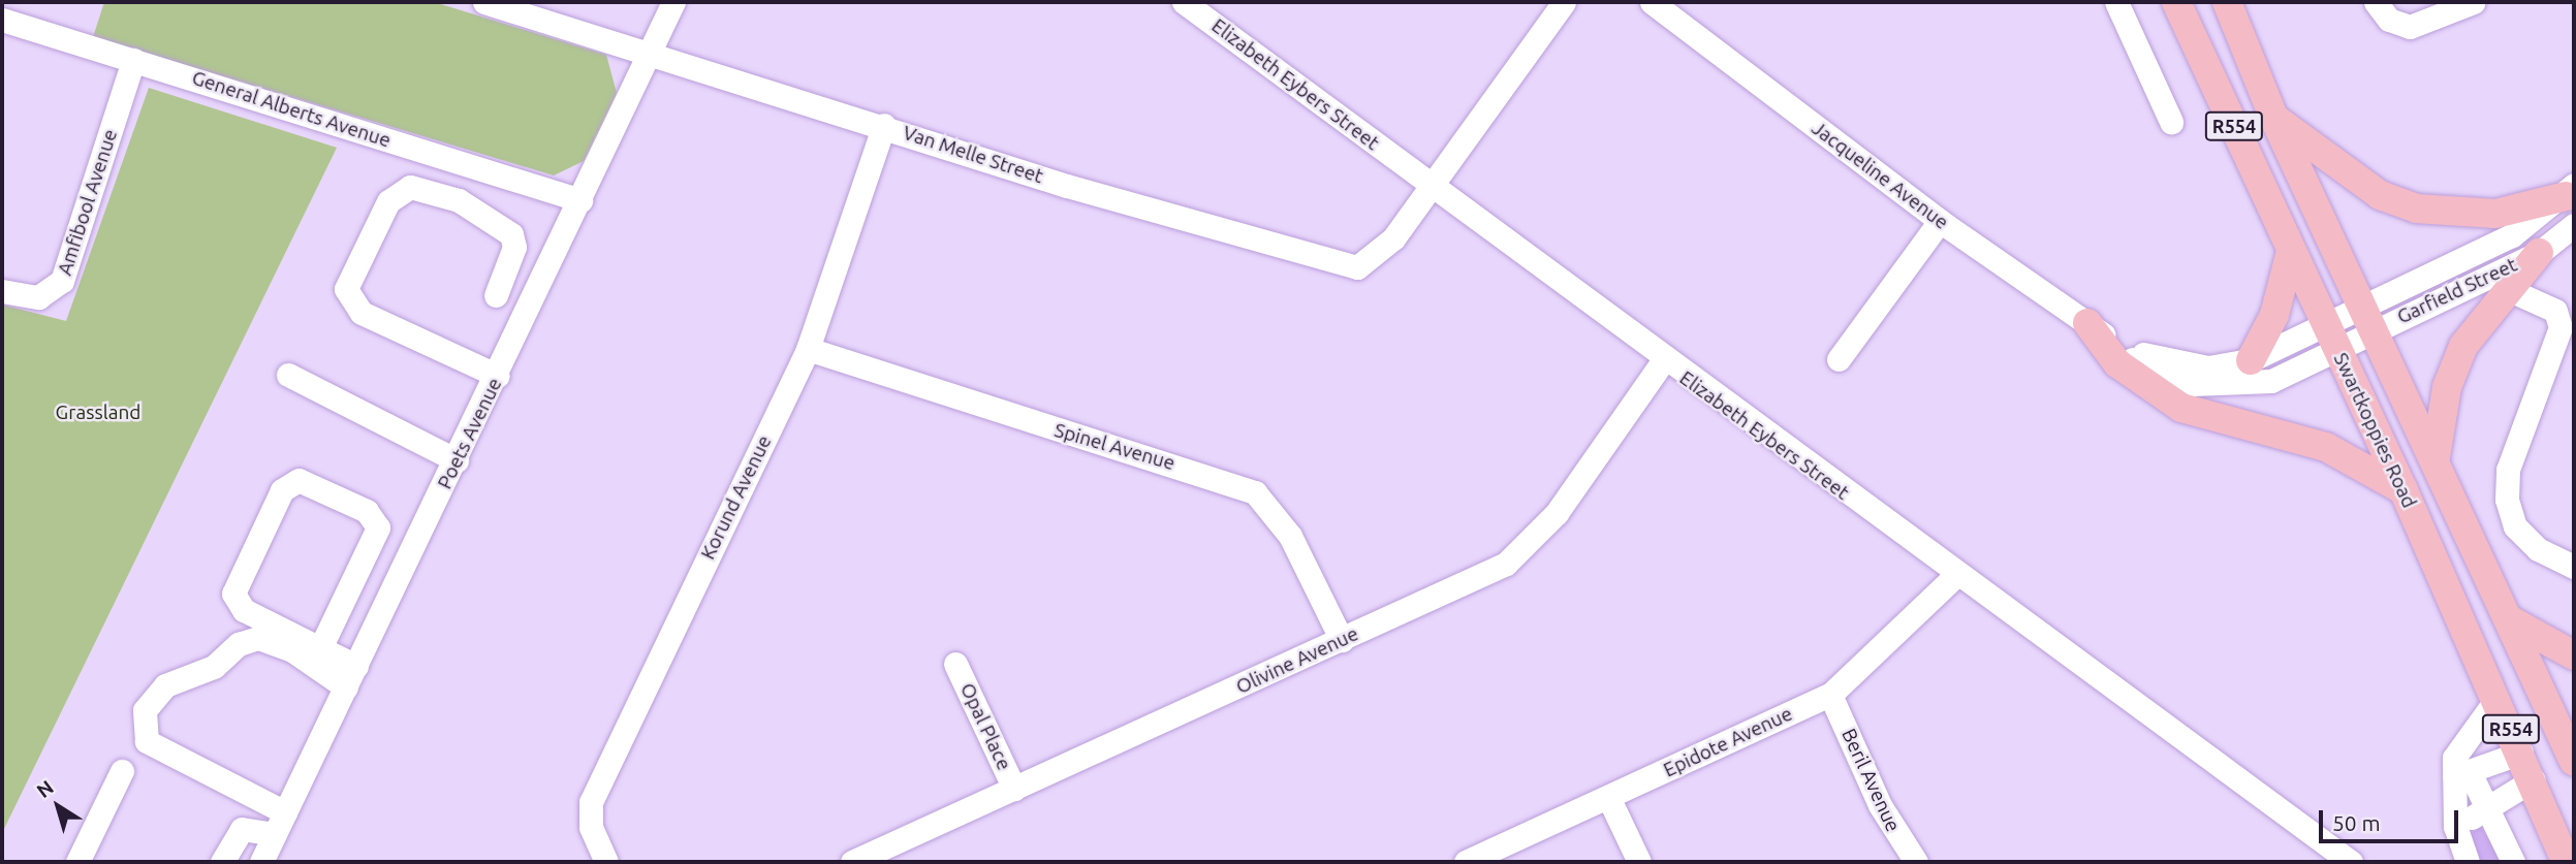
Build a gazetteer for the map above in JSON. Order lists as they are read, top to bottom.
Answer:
{
  "streets": {
    "main road": ["R554", "Swartkoppies Road"],
    "street": [
      "Elizabeth Eybers Street",
      "General Alberts Avenue",
      "Van Melle Street",
      "Jacqueline Avenue",
      "Amfibool Avenue",
      "Garfield Street",
      "Poets Avenue",
      "Spinel Avenue",
      "Korund Avenue",
      "Olivine Avenue",
      "Opal Place",
      "Epidote Avenue",
      "Beril Avenue"
    ]
  },
  "crossings": [
    ["Elizabeth Eybers Street", "Van Melle Street"],
    ["Elizabeth Eybers Street", "Olivine Avenue"],
    ["Elizabeth Eybers Street", "Epidote Avenue"],
    ["General Alberts Avenue", "Amfibool Avenue"],
    ["General Alberts Avenue", "Poets Avenue"],
    ["R554", "Jacqueline Avenue"],
    ["R554", "Garfield Street"],
    ["Van Melle Street", "Poets Avenue"],
    ["Van Melle Street", "Korund Avenue"],
    ["Jacqueline Avenue", "Garfield Street"],
    ["Jacqueline Avenue", "Swartkoppies Road"],
    ["Spinel Avenue", "Korund Avenue"],
    ["Spinel Avenue", "Olivine Avenue"],
    ["Olivine Avenue", "Opal Place"],
    ["Epidote Avenue", "Beril Avenue"]
  ],
  "parks": ["Grassland"],
  "scale_bar": "50 m",
  "north": "top left"
}
